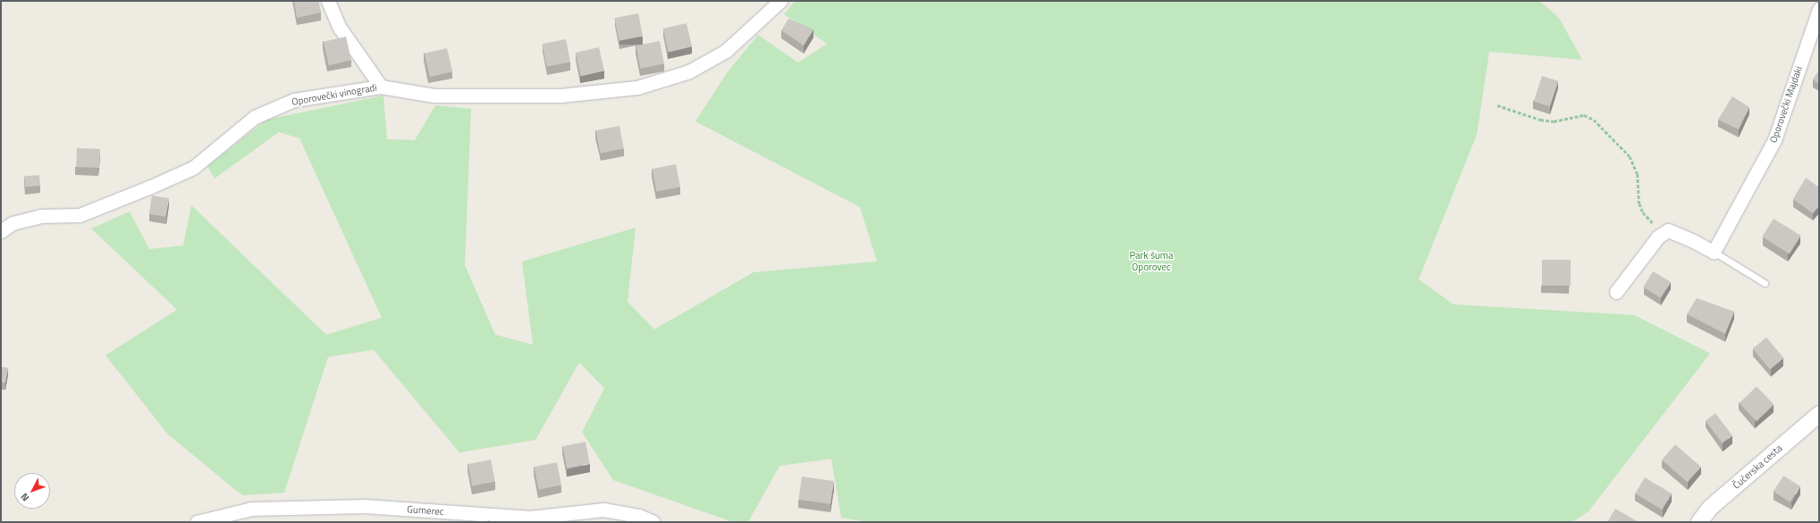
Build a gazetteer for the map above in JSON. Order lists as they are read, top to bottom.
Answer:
{
  "streets": {
    "street": [
      "Oporovečki vinogradi",
      "Oporovečki Majdaki",
      "Čučerska cesta",
      "Gumerec"
    ]
  },
  "parks": ["Park šuma Oporovec"],
  "north": "bottom left"
}
